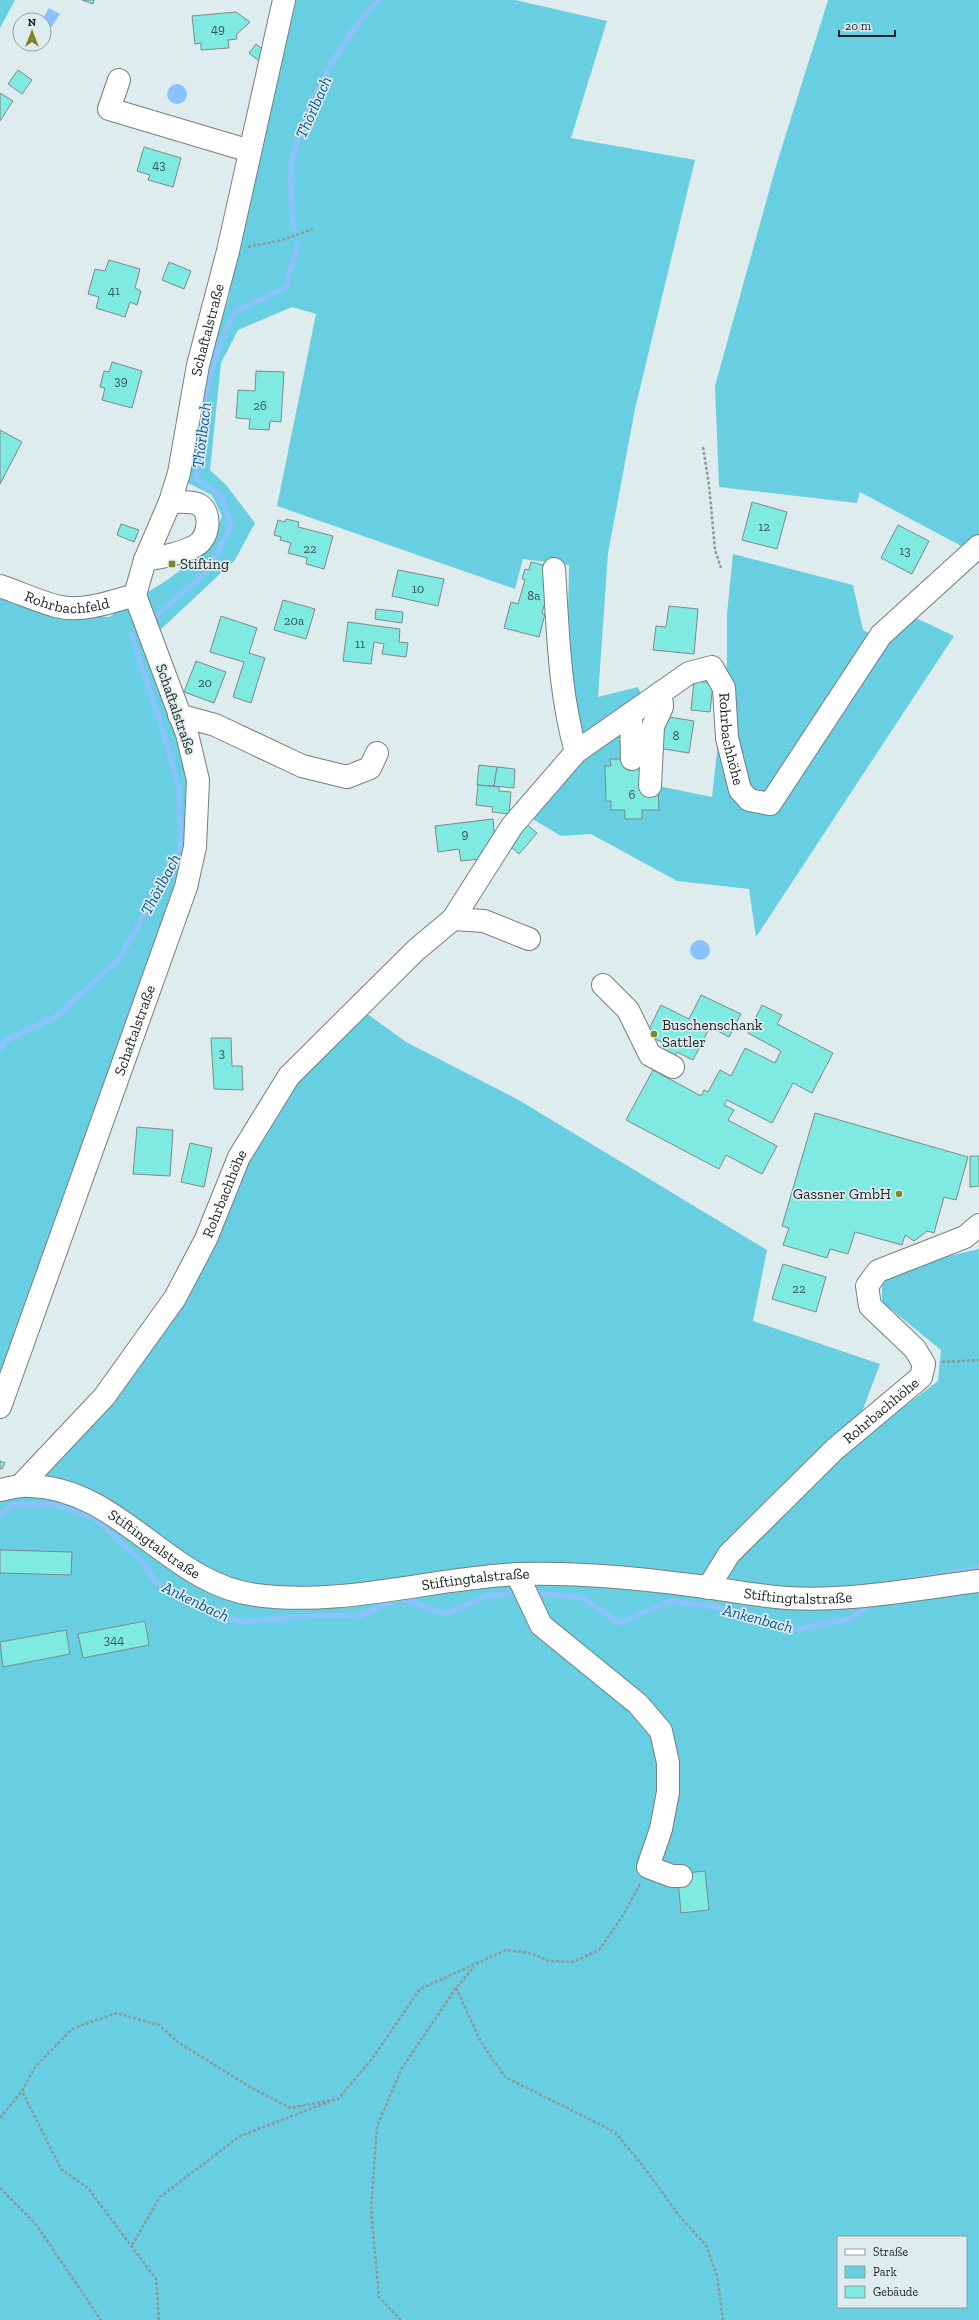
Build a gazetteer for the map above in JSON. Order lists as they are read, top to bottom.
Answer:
{
  "streets": {
    "street": [
      "Schaftalstraße",
      "Rohrbachfeld",
      "Rohrbachhöhe",
      "Stiftingtalstraße"
    ]
  },
  "crossings": [
    ["Schaftalstraße", "Rohrbachfeld"],
    ["Rohrbachhöhe", "Stiftingtalstraße"]
  ],
  "water": ["Thörlbach", "Ankenbach"],
  "places": {
    "transit": ["Stifting"],
    "other": ["Buschenschank Sattler", "Gassner GmbH"]
  },
  "house_numbers": [
    "49",
    "43",
    "41",
    "39",
    "26",
    "12",
    "22",
    "13",
    "10",
    "8a",
    "20a",
    "11",
    "20",
    "8",
    "6",
    "9",
    "3",
    "22",
    "344"
  ],
  "legend": ["Straße", "Park", "Gebäude"],
  "scale_bar": "20 m",
  "north": "top"
}
